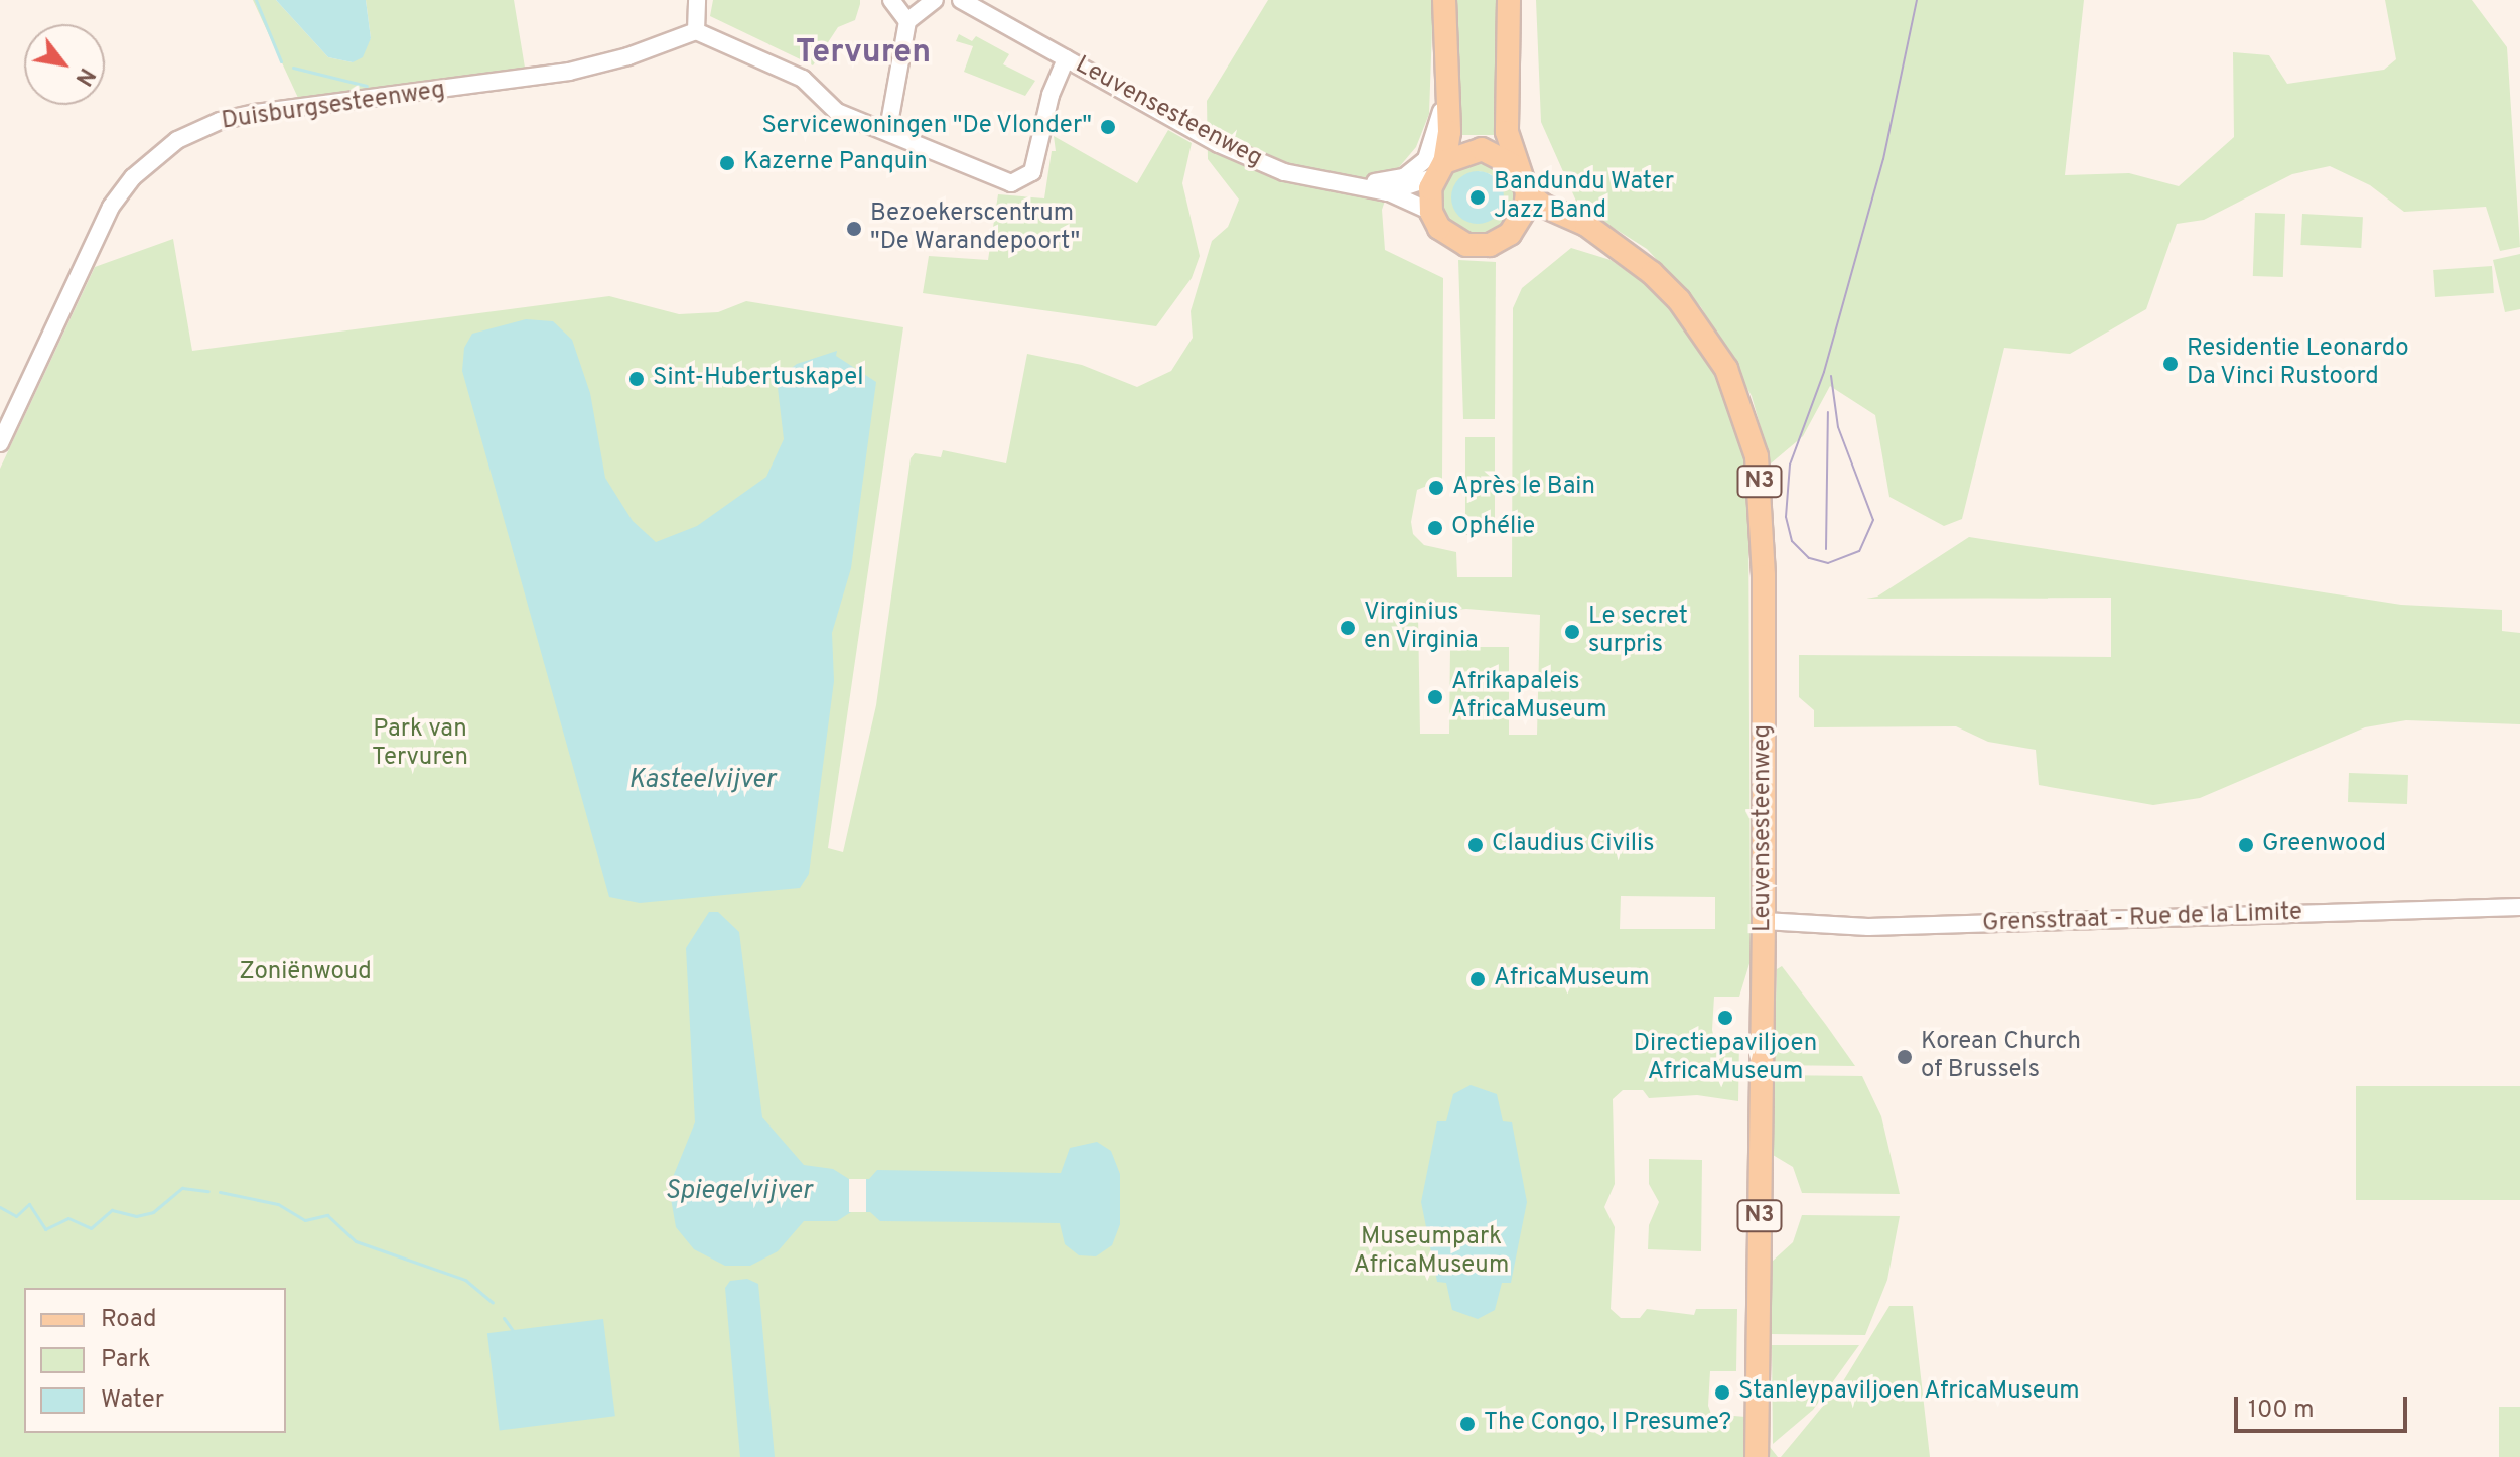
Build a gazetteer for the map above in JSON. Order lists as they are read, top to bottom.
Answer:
{
  "streets": {
    "main road": ["Leuvensesteenweg", "N3"],
    "street": ["Duisburgsesteenweg", "Grensstraat - Rue de la Limite"]
  },
  "crossings": [
    ["Leuvensesteenweg", "N3"],
    ["Leuvensesteenweg", "Grensstraat - Rue de la Limite"]
  ],
  "districts": ["Tervuren"],
  "water": ["Kasteelvijver", "Spiegelvijver"],
  "parks": ["Park van Tervuren", "Zoniënwoud", "Museumpark AfricaMuseum"],
  "places": [
    "Servicewoningen \"De Vlonder\"",
    "Kazerne Panquin",
    "Bandundu Water Jazz Band",
    "Bezoekerscentrum \"De Warandepoort\"",
    "Residentie Leonardo Da Vinci Rustoord",
    "Sint-Hubertuskapel",
    "Après le Bain",
    "Ophélie",
    "Virginius en Virginia",
    "Le secret surpris",
    "Afrikapaleis AfricaMuseum",
    "Claudius Civilis",
    "Greenwood",
    "AfricaMuseum",
    "Directiepaviljoen AfricaMuseum",
    "Korean Church of Brussels",
    "Stanleypaviljoen AfricaMuseum",
    "The Congo, I Presume?"
  ],
  "legend": ["Road", "Park", "Water"],
  "scale_bar": "100 m",
  "north": "bottom right"
}
